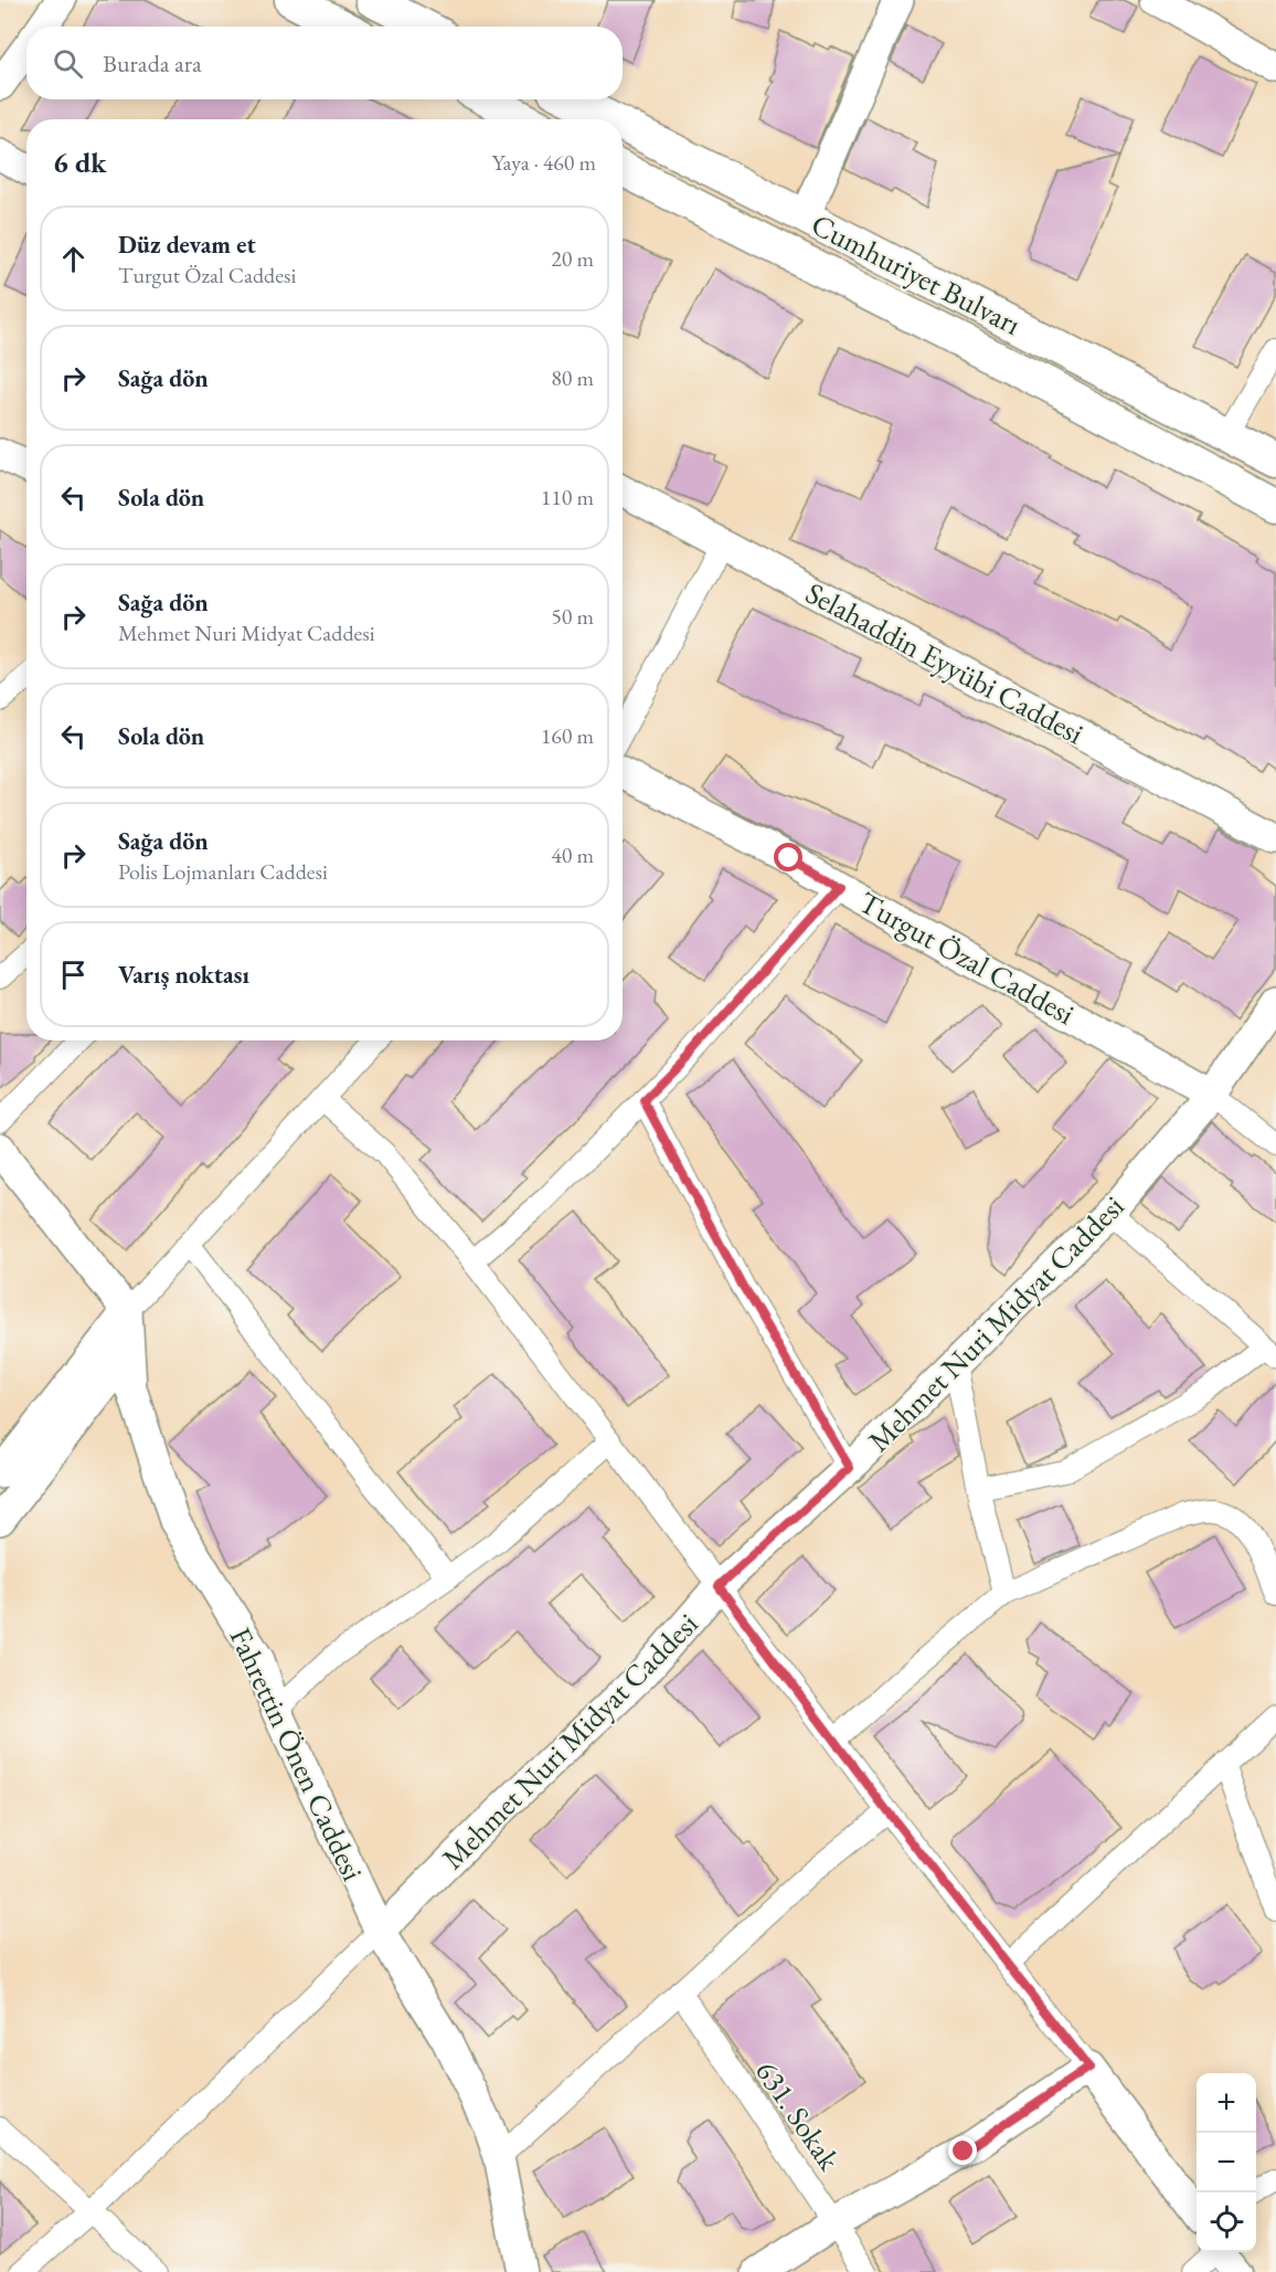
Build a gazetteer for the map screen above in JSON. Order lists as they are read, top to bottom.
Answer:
{
  "streets": {
    "main road": ["Cumhuriyet Bulvarı"],
    "street": [
      "Selahaddin Eyyübi Caddesi",
      "Turgut Özal Caddesi",
      "Mehmet Nuri Midyat Caddesi",
      "Fahrettin Önen Caddesi",
      "631. Sokak"
    ]
  },
  "crossings": [
    ["Turgut Özal Caddesi", "Mehmet Nuri Midyat Caddesi"],
    ["Mehmet Nuri Midyat Caddesi", "Fahrettin Önen Caddesi"]
  ],
  "page": {
    "search": "Burada ara",
    "heading": ["6 dk", "Yaya · 460 m"],
    "list": [
      ["Düz devam et", "Turgut Özal Caddesi", "20 m"],
      ["Sağa dön", "80 m"],
      ["Sola dön", "110 m"],
      ["Sağa dön", "Mehmet Nuri Midyat Caddesi", "50 m"],
      ["Sola dön", "160 m"],
      ["Sağa dön", "Polis Lojmanları Caddesi", "40 m"],
      "Varış noktası"
    ],
    "map_buttons": ["+", "−"]
  }
}
